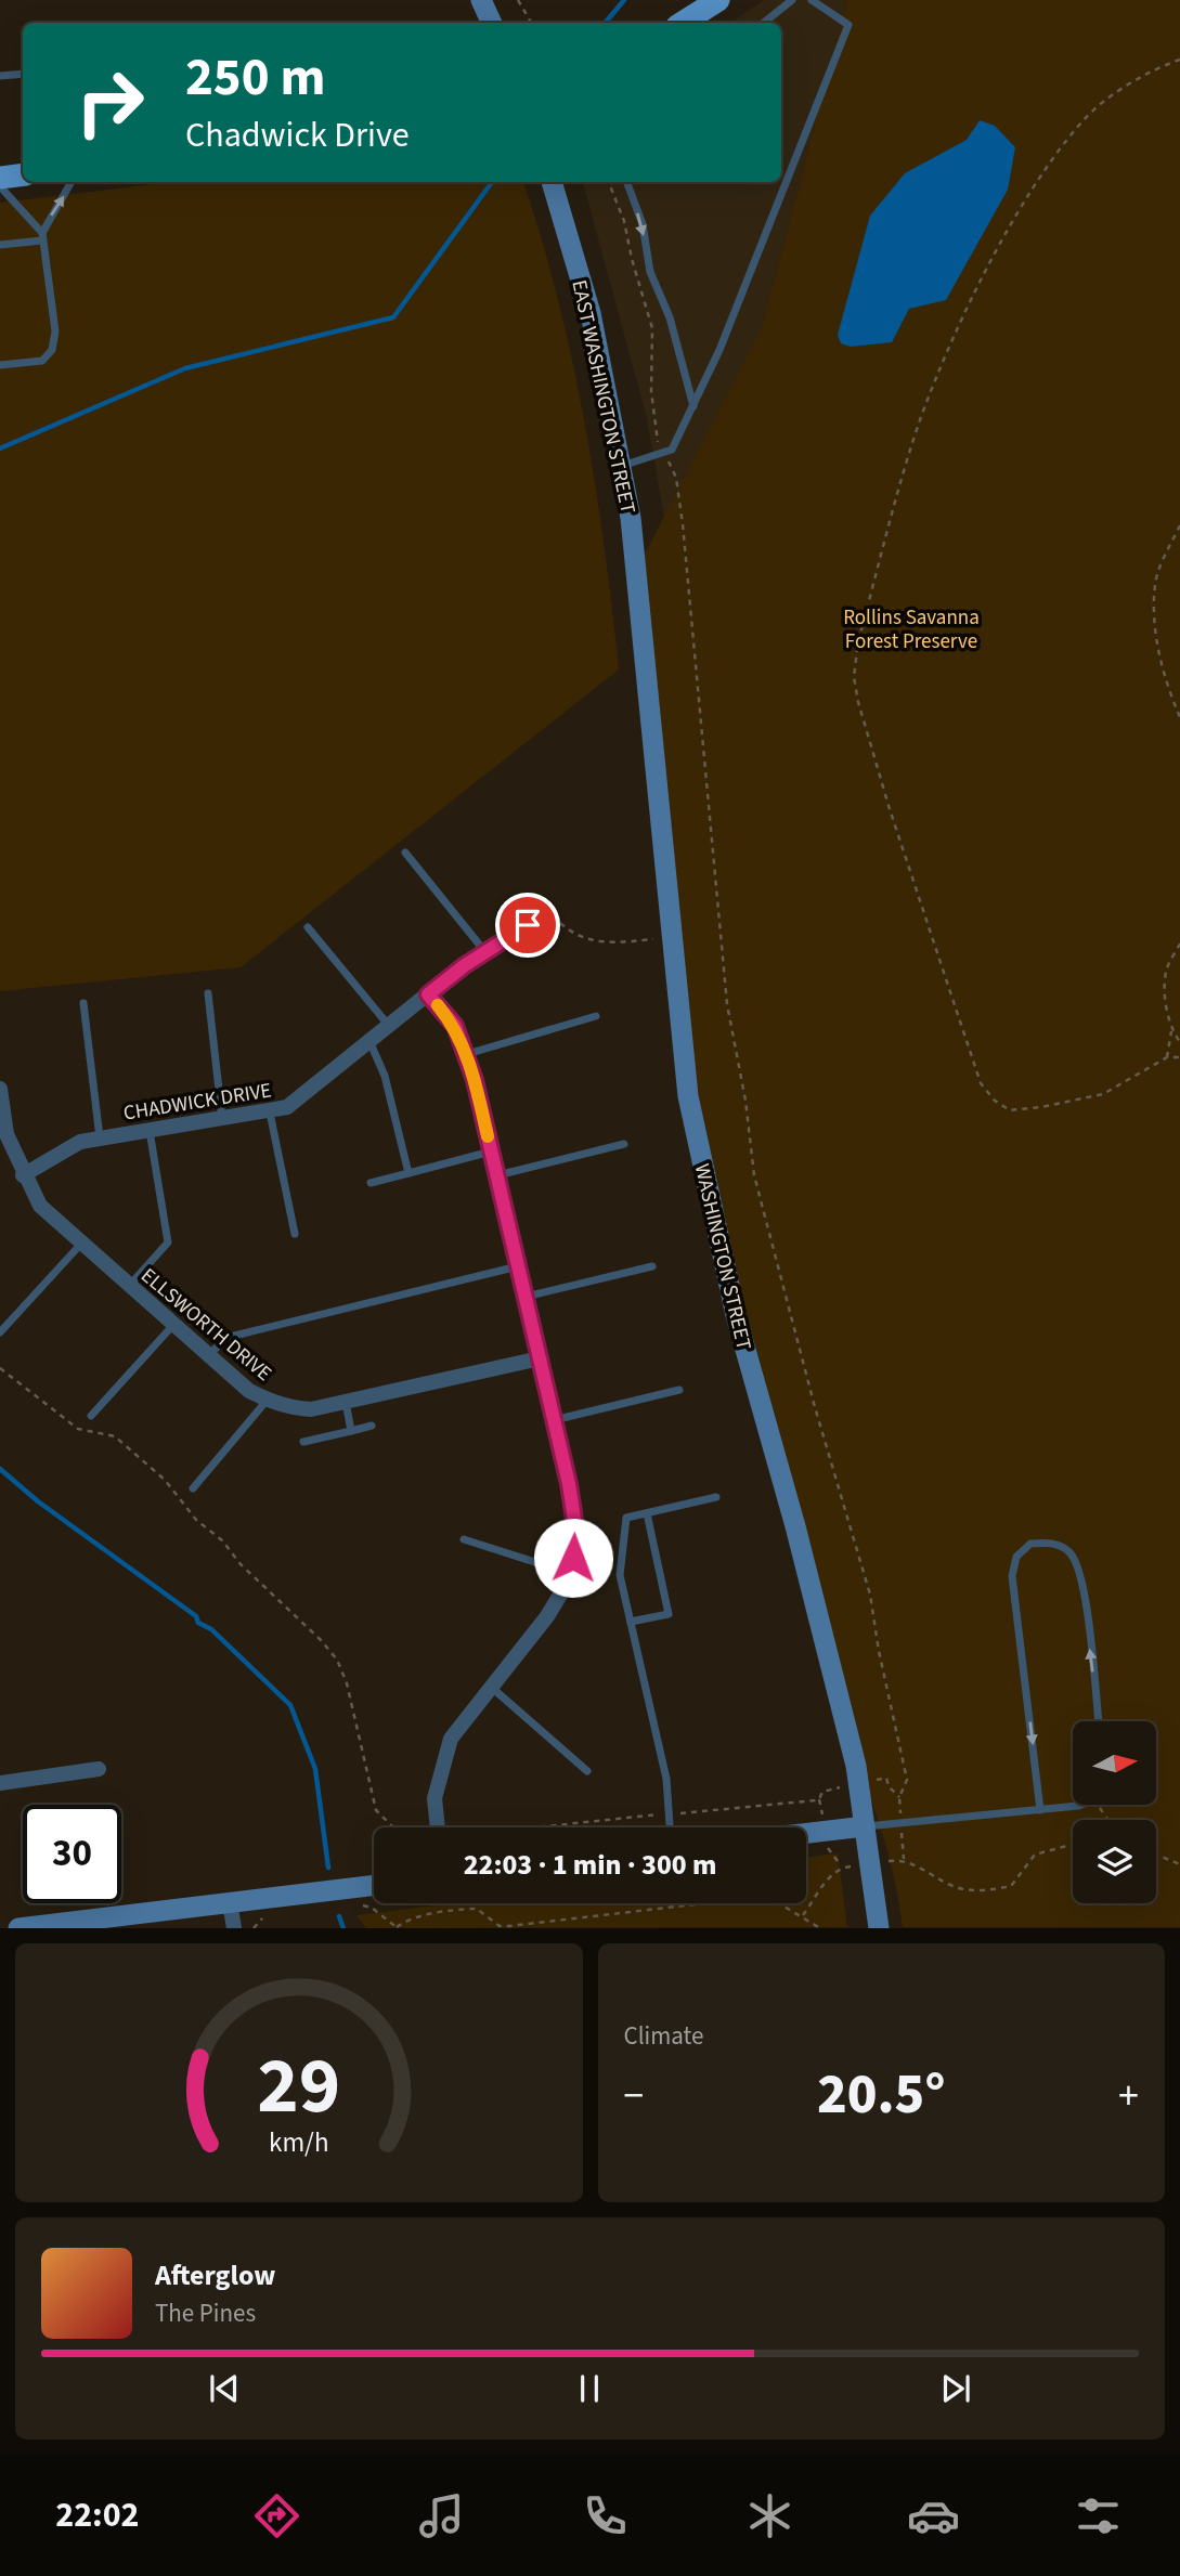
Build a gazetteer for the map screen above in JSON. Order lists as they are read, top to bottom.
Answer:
{
  "streets": {
    "main road": ["EAST WASHINGTON STREET", "WASHINGTON STREET"],
    "street": ["CHADWICK DRIVE", "ELLSWORTH DRIVE"]
  },
  "crossings": [
    ["EAST WASHINGTON STREET", "WASHINGTON STREET"],
    ["CHADWICK DRIVE", "ELLSWORTH DRIVE"]
  ],
  "parks": ["Rollins Savanna Forest Preserve"],
  "north": "right",
  "page": {
    "turn": ["250 m", "Chadwick Drive"],
    "limit": "30",
    "trip": "22:03 · 1 min · 300 m",
    "tile": "Climate",
    "heat": ["−", "20.5°", "+"],
    "song": ["Afterglow", "The Pines"],
    "tabs": "22:02",
    "gauge": ["29", "km/h"]
  }
}
